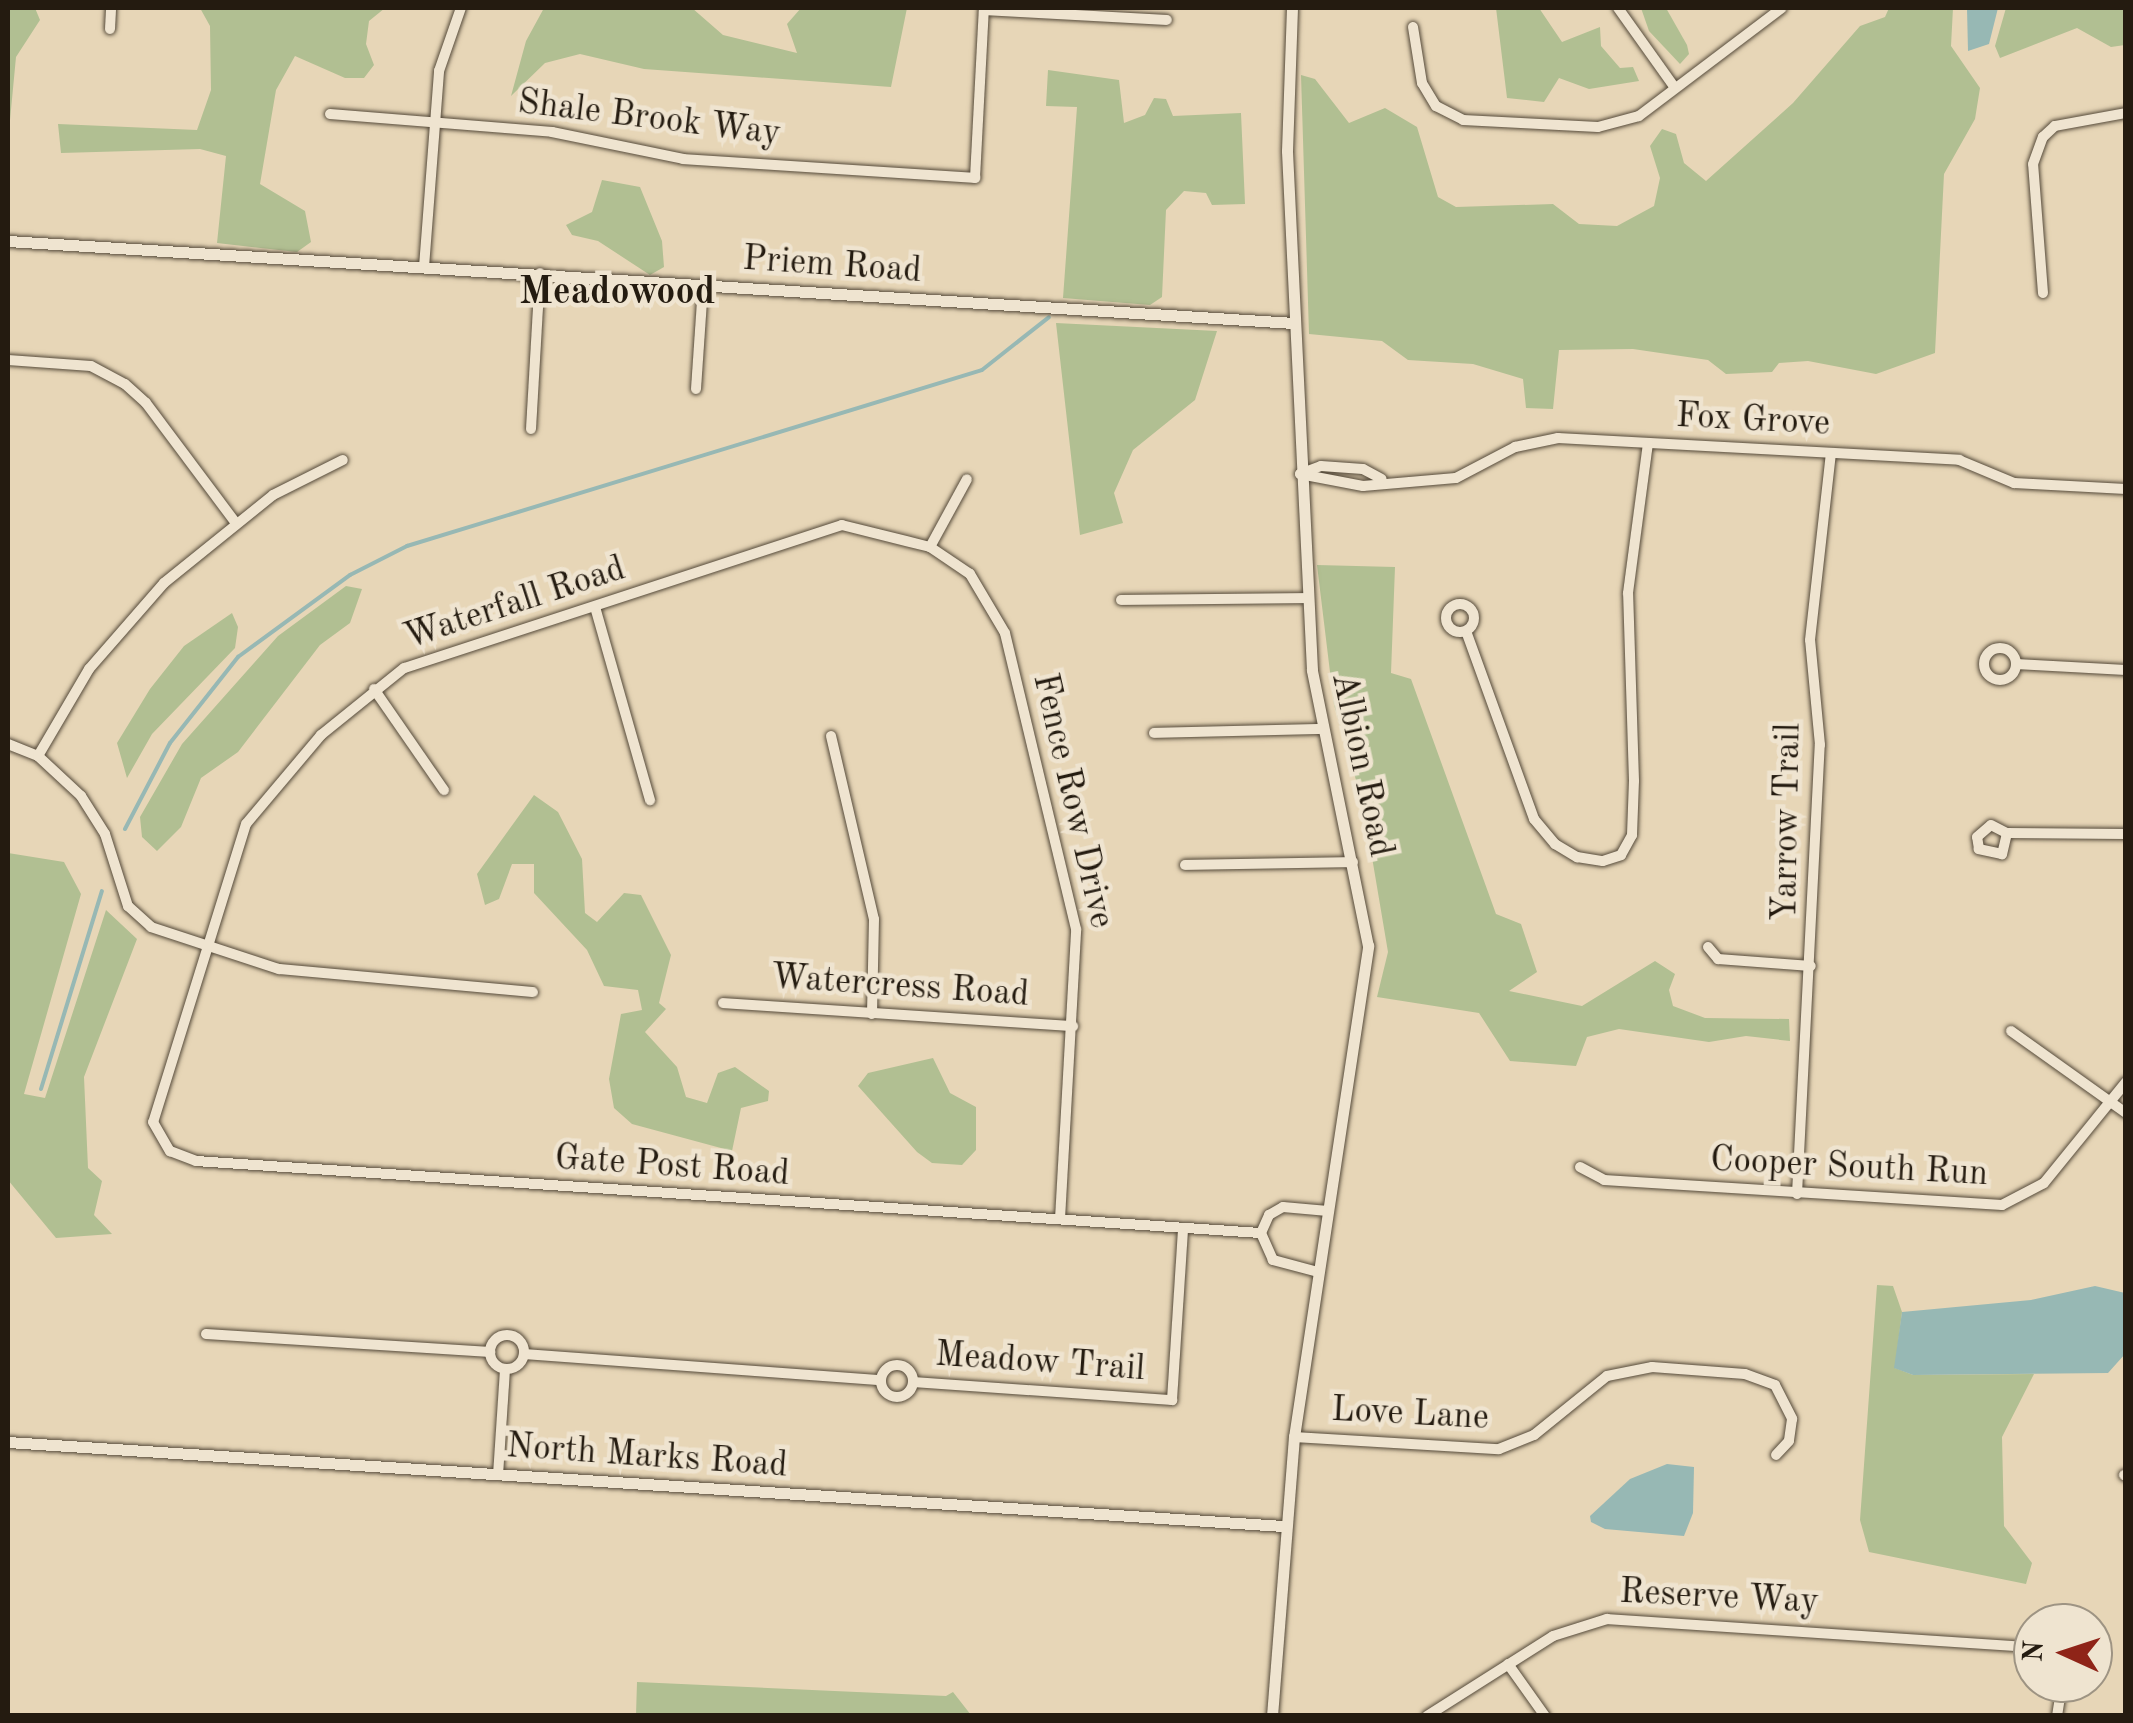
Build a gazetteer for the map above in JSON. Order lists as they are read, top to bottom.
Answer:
{
  "streets": {
    "street": [
      "Shale Brook Way",
      "Priem Road",
      "Fox Grove",
      "Waterfall Road",
      "Albion Road",
      "Fence Row Drive",
      "Yarrow Trail",
      "Watercress Road",
      "Gate Post Road",
      "Cooper South Run",
      "Meadow Trail",
      "Love Lane",
      "North Marks Road",
      "Reserve Way"
    ]
  },
  "crossings": [
    ["Priem Road", "Albion Road"],
    ["Fox Grove", "Albion Road"],
    ["Fox Grove", "Yarrow Trail"],
    ["Waterfall Road", "Fence Row Drive"],
    ["Waterfall Road", "Gate Post Road"],
    ["Albion Road", "Love Lane"],
    ["Albion Road", "North Marks Road"],
    ["Fence Row Drive", "Watercress Road"],
    ["Fence Row Drive", "Gate Post Road"],
    ["Yarrow Trail", "Cooper South Run"],
    ["Gate Post Road", "Meadow Trail"]
  ],
  "districts": ["Meadowood"],
  "north": "left"
}
